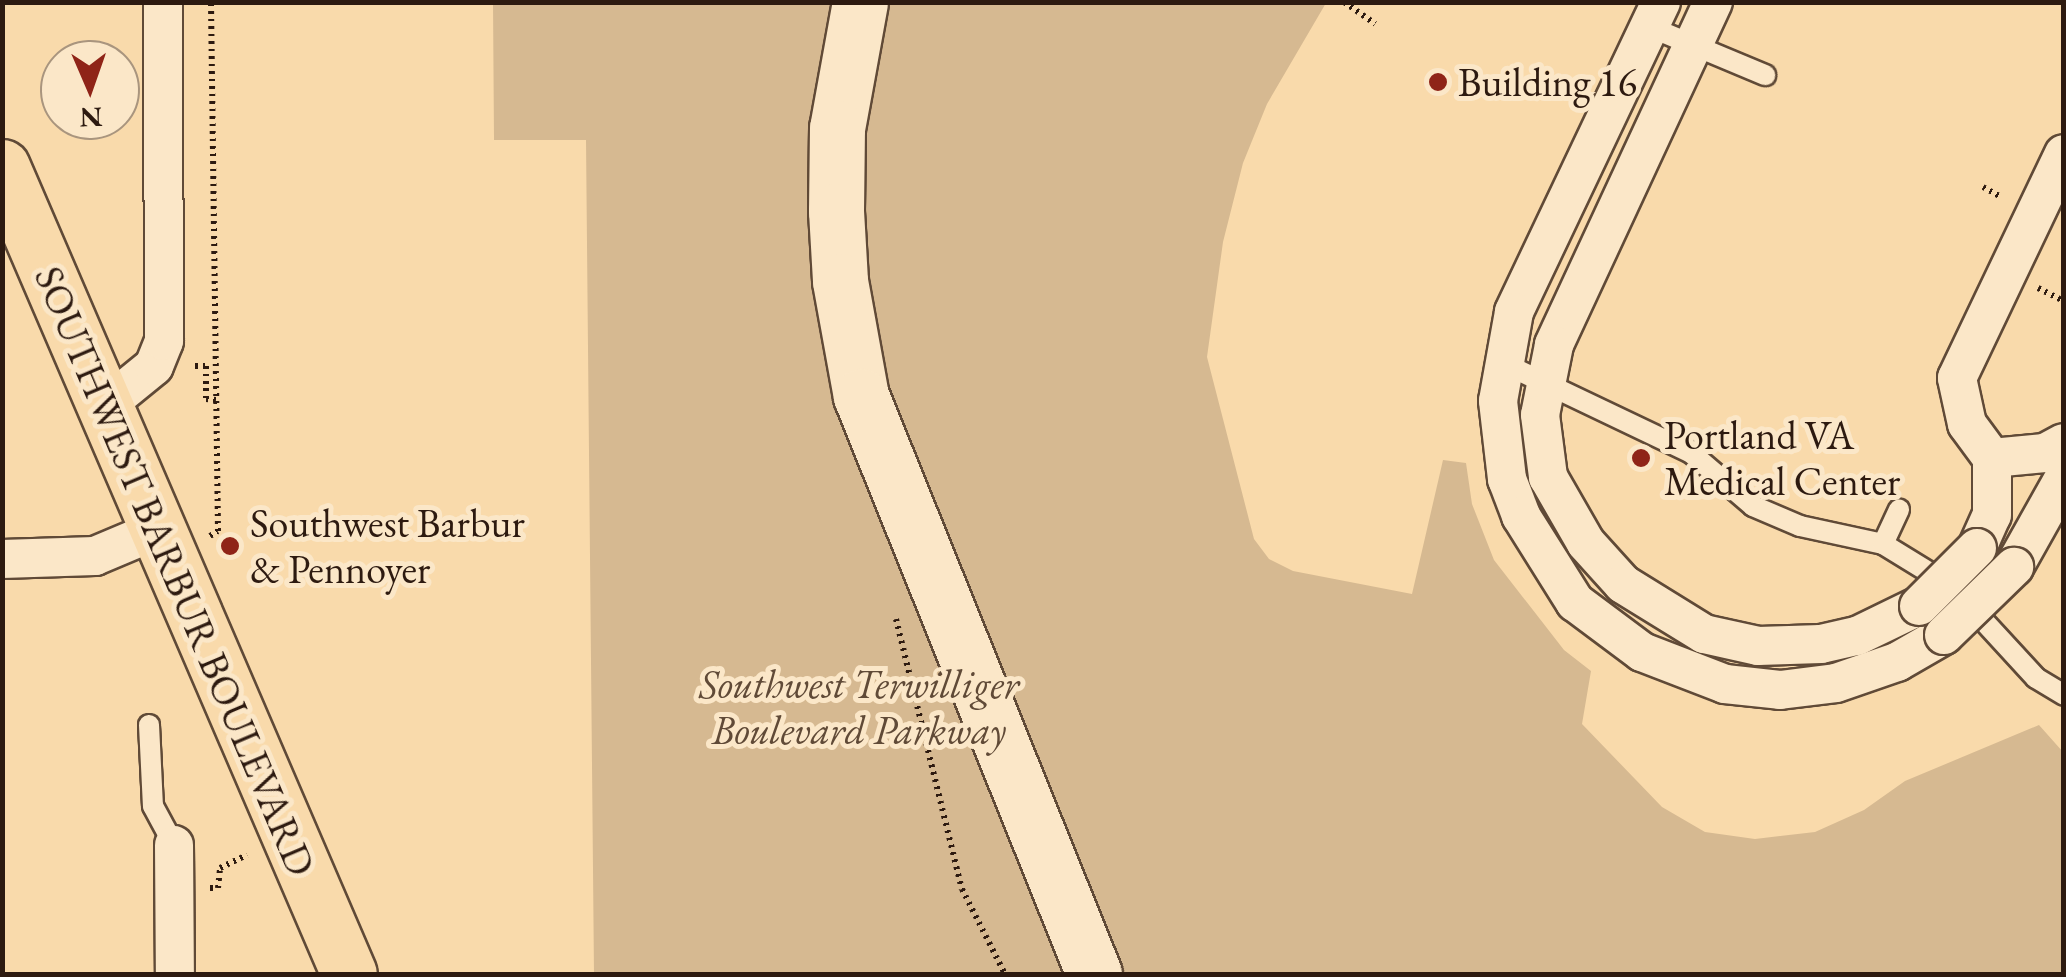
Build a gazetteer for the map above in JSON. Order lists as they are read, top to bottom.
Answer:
{
  "streets": {
    "main road": ["SOUTHWEST BARBUR BOULEVARD"]
  },
  "parks": ["Southwest Terwilliger Boulevard Parkway"],
  "places": ["Building 16", "Portland VA Medical Center", "Southwest Barbur & Pennoyer"],
  "north": "bottom"
}
